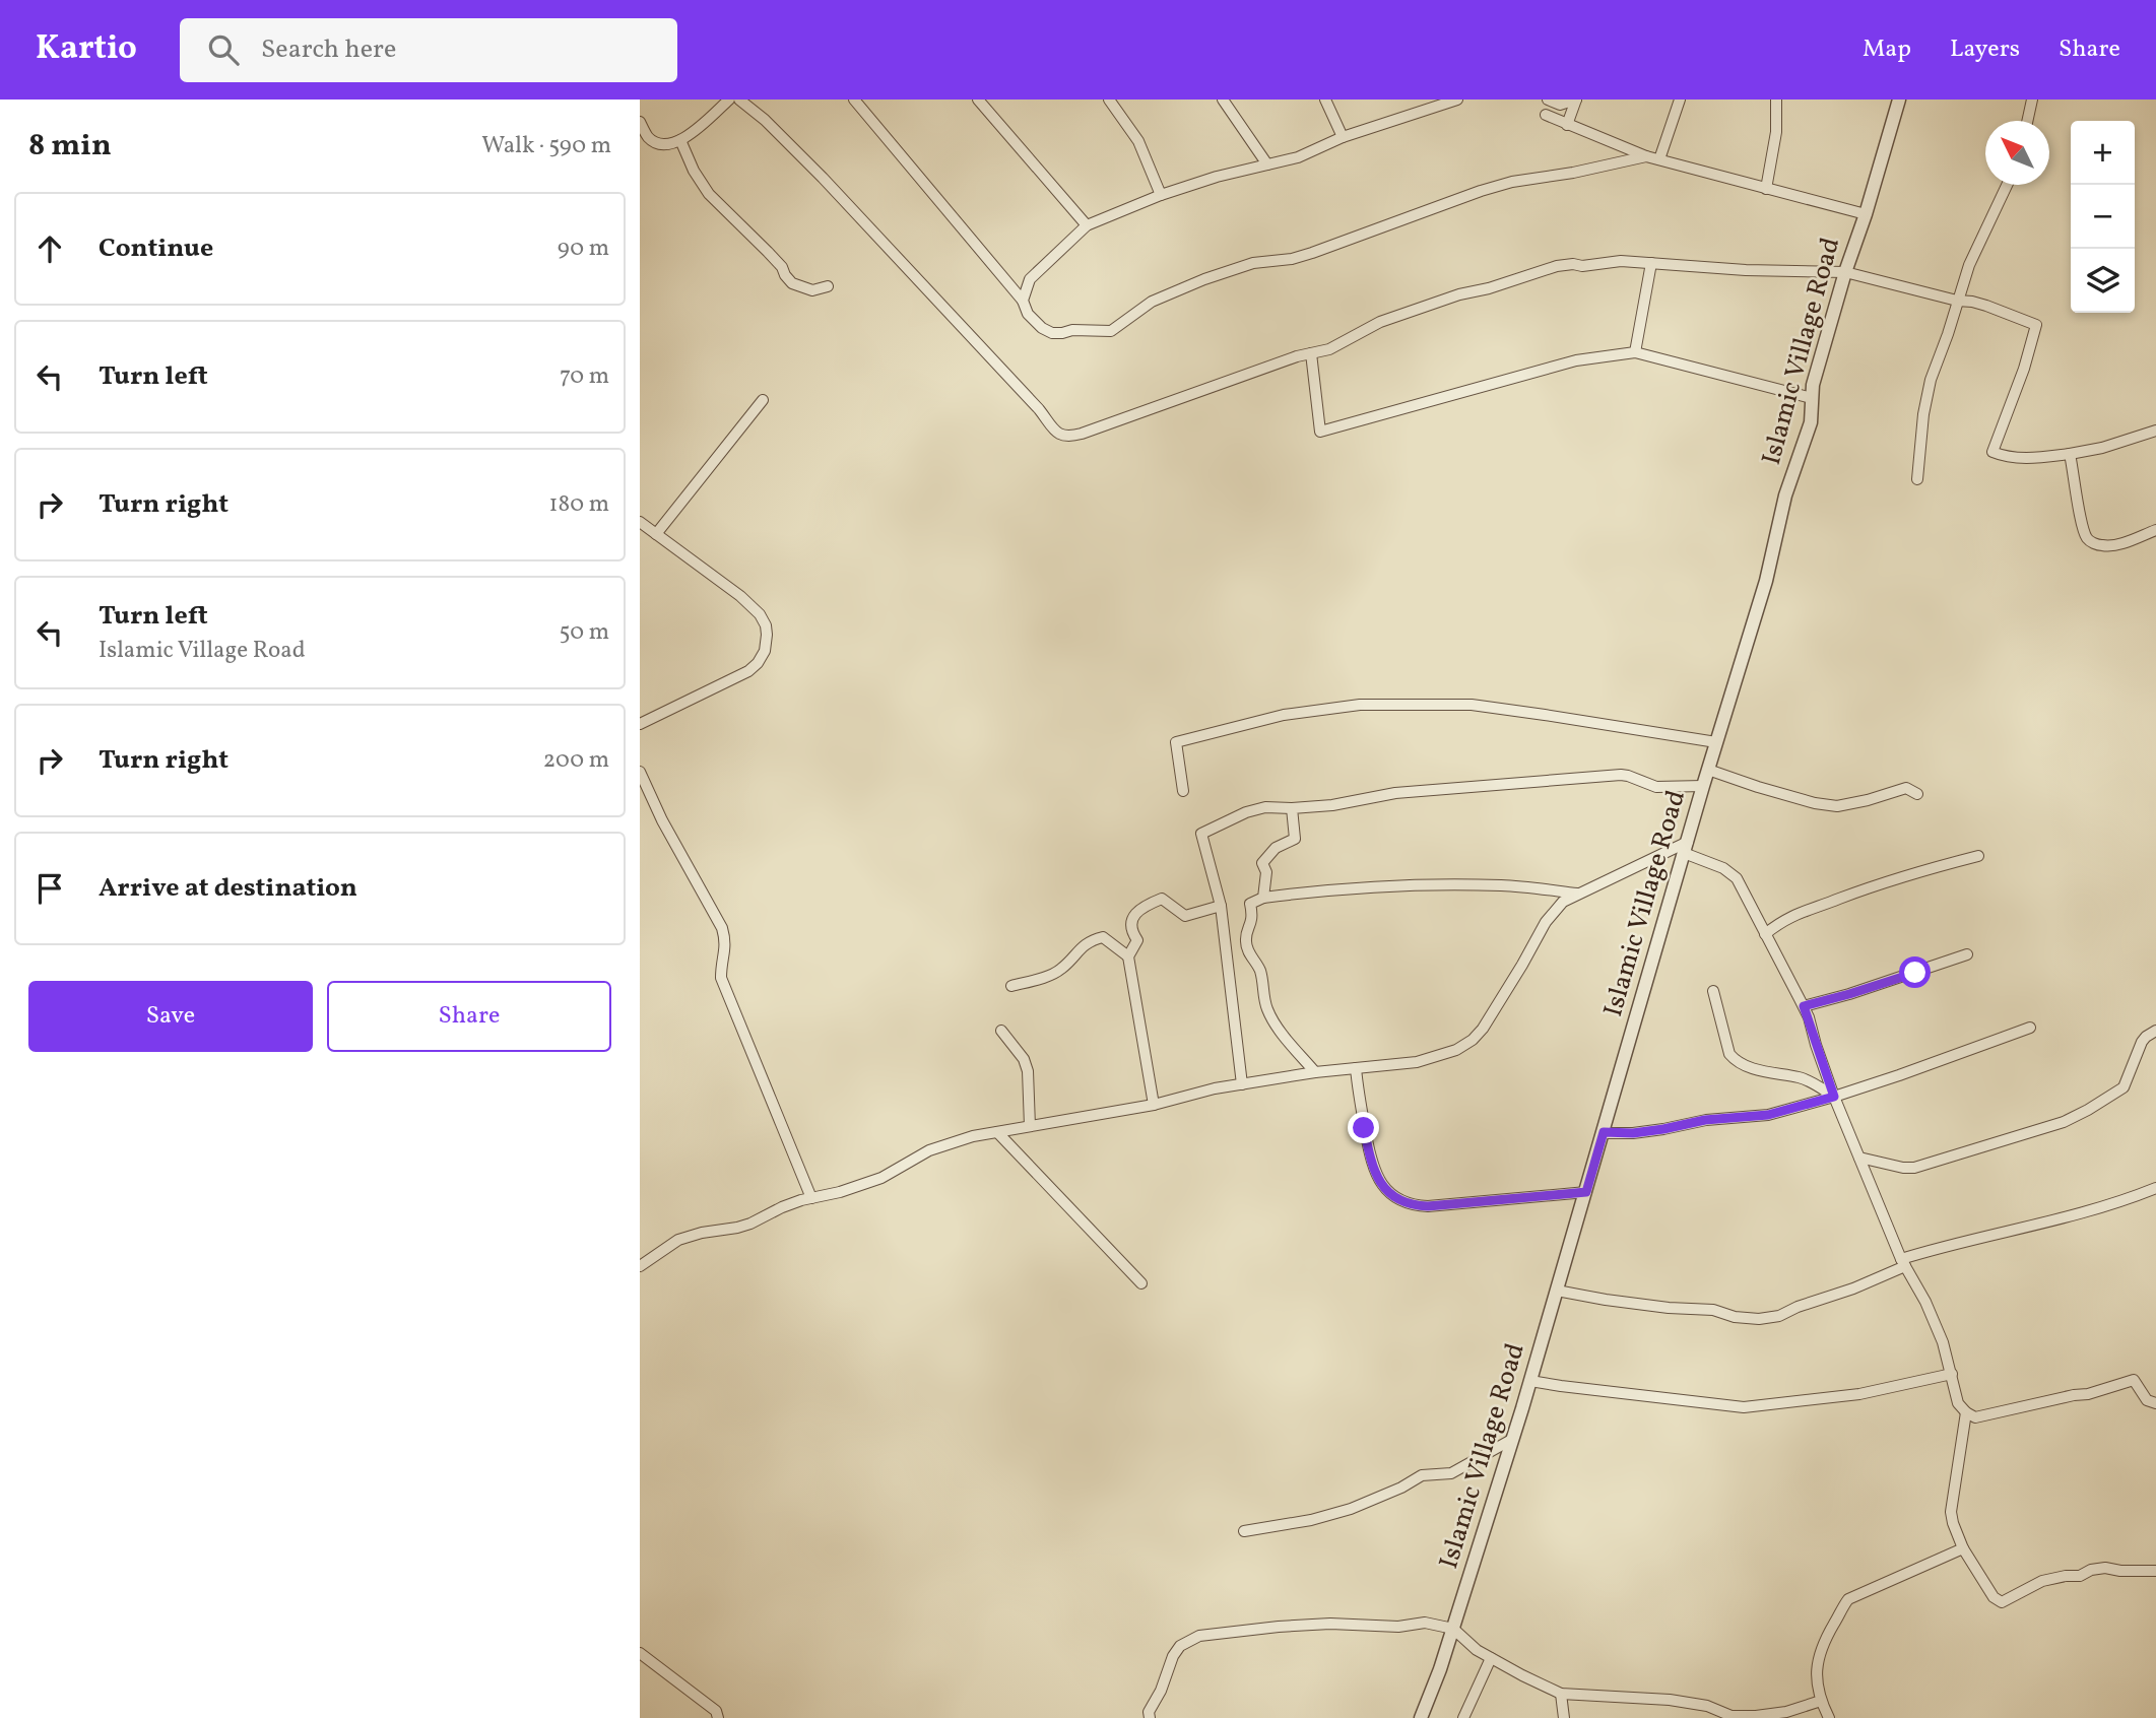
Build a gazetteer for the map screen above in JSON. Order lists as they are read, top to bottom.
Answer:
{
  "streets": {
    "street": ["Islamic Village Road"]
  },
  "north": "top left",
  "page": {
    "header": "Kartio",
    "search": "Search here",
    "nav": ["Map", "Layers", "Share"],
    "heading": ["8 min", "Walk · 590 m"],
    "map_buttons": ["+", "−"],
    "list": [
      ["Continue", "90 m"],
      ["Turn left", "70 m"],
      ["Turn right", "180 m"],
      ["Turn left", "Islamic Village Road", "50 m"],
      ["Turn right", "200 m"],
      "Arrive at destination"
    ],
    "buttons": ["Save", "Share"]
  }
}
